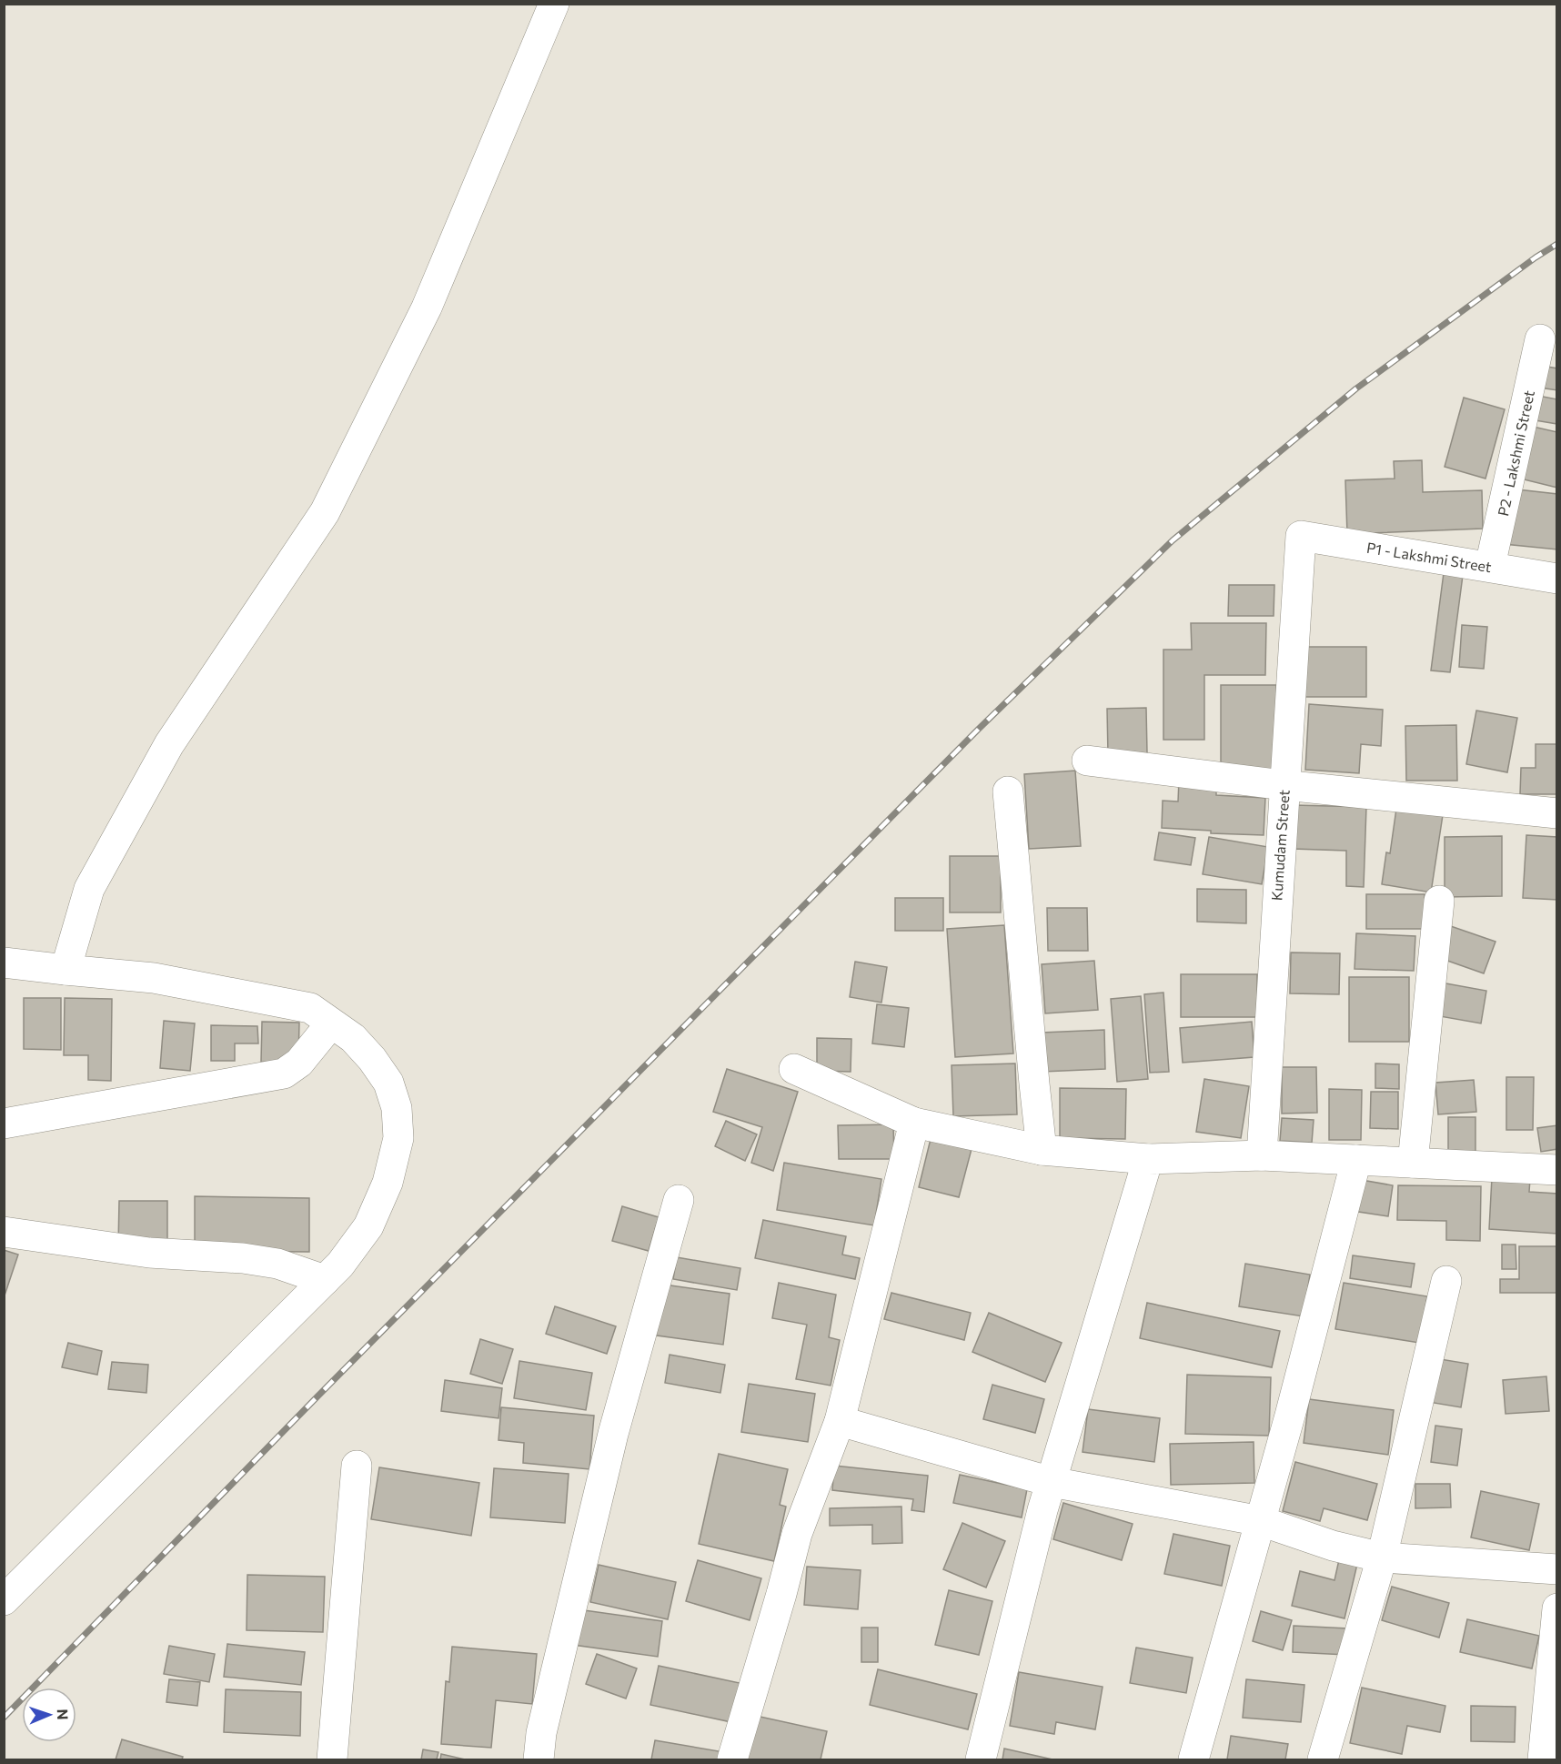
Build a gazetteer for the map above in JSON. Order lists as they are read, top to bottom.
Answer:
{
  "streets": {
    "street": ["P2 - Lakshmi Street", "P1 - Lakshmi Street", "Kumudam Street"]
  },
  "crossings": [
    ["P2 - Lakshmi Street", "P1 - Lakshmi Street"],
    ["P1 - Lakshmi Street", "Kumudam Street"]
  ],
  "north": "right"
}
